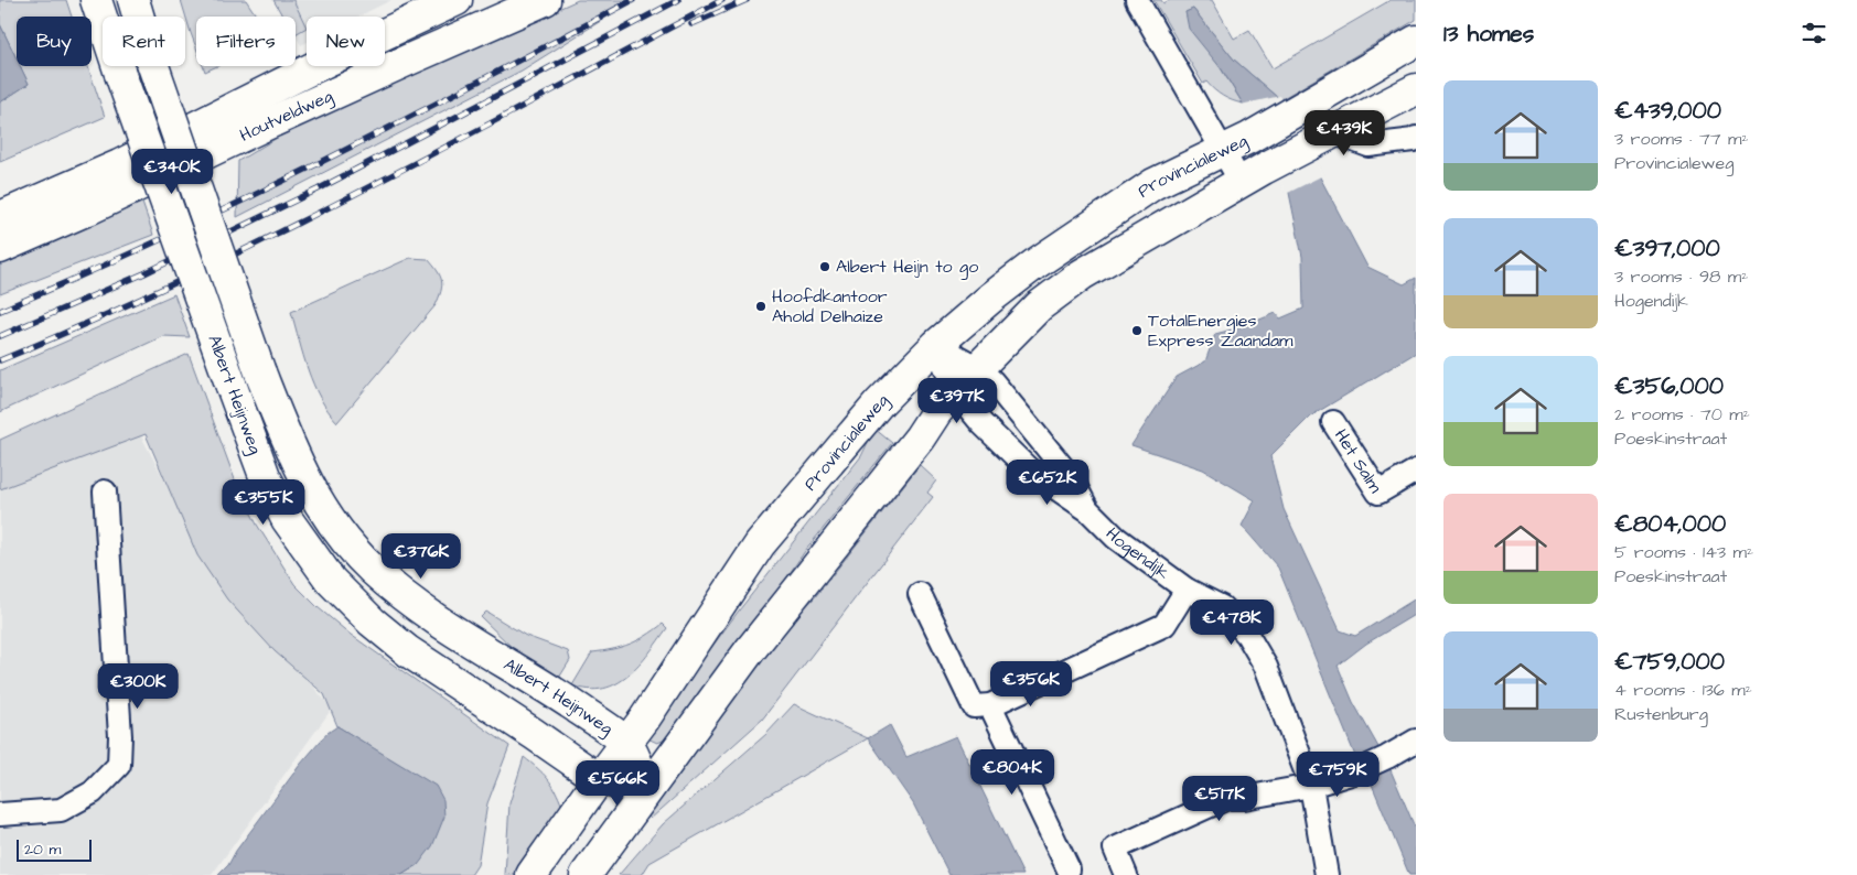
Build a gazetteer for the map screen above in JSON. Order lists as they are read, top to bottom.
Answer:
{
  "streets": {
    "main road": ["Houtveldweg", "Provincialeweg", "Albert Heijnweg"],
    "street": ["Het Salm", "Hogendijk"]
  },
  "crossings": [
    ["Provincialeweg", "Albert Heijnweg"],
    ["Provincialeweg", "Hogendijk"]
  ],
  "places": ["Albert Heijn to go", "Hoofdkantoor Ahold Delhaize", "TotalEnergies Express Zaandam"],
  "scale_bar": "20 m",
  "page": {
    "heading": "13 homes",
    "chip": [
      "Buy",
      "Rent",
      "Filters",
      "New"
    ],
    "list": [
      {
        "name": "€439,000",
        "note": "3 rooms · 77 m² · Provincialeweg"
      },
      {
        "name": "€397,000",
        "note": "3 rooms · 98 m² · Hogendijk"
      },
      {
        "name": "€356,000",
        "note": "2 rooms · 70 m² · Poeskinstraat"
      },
      {
        "name": "€804,000",
        "note": "5 rooms · 143 m² · Poeskinstraat"
      },
      {
        "name": "€759,000",
        "note": "4 rooms · 136 m² · Rustenburg"
      }
    ],
    "price": [
      "€439K",
      "€340K",
      "€397K",
      "€652K",
      "€355K",
      "€376K",
      "€478K",
      "€356K",
      "€300K",
      "€804K",
      "€759K",
      "€566K",
      "€517K"
    ],
    "scale": "20 m"
  }
}
